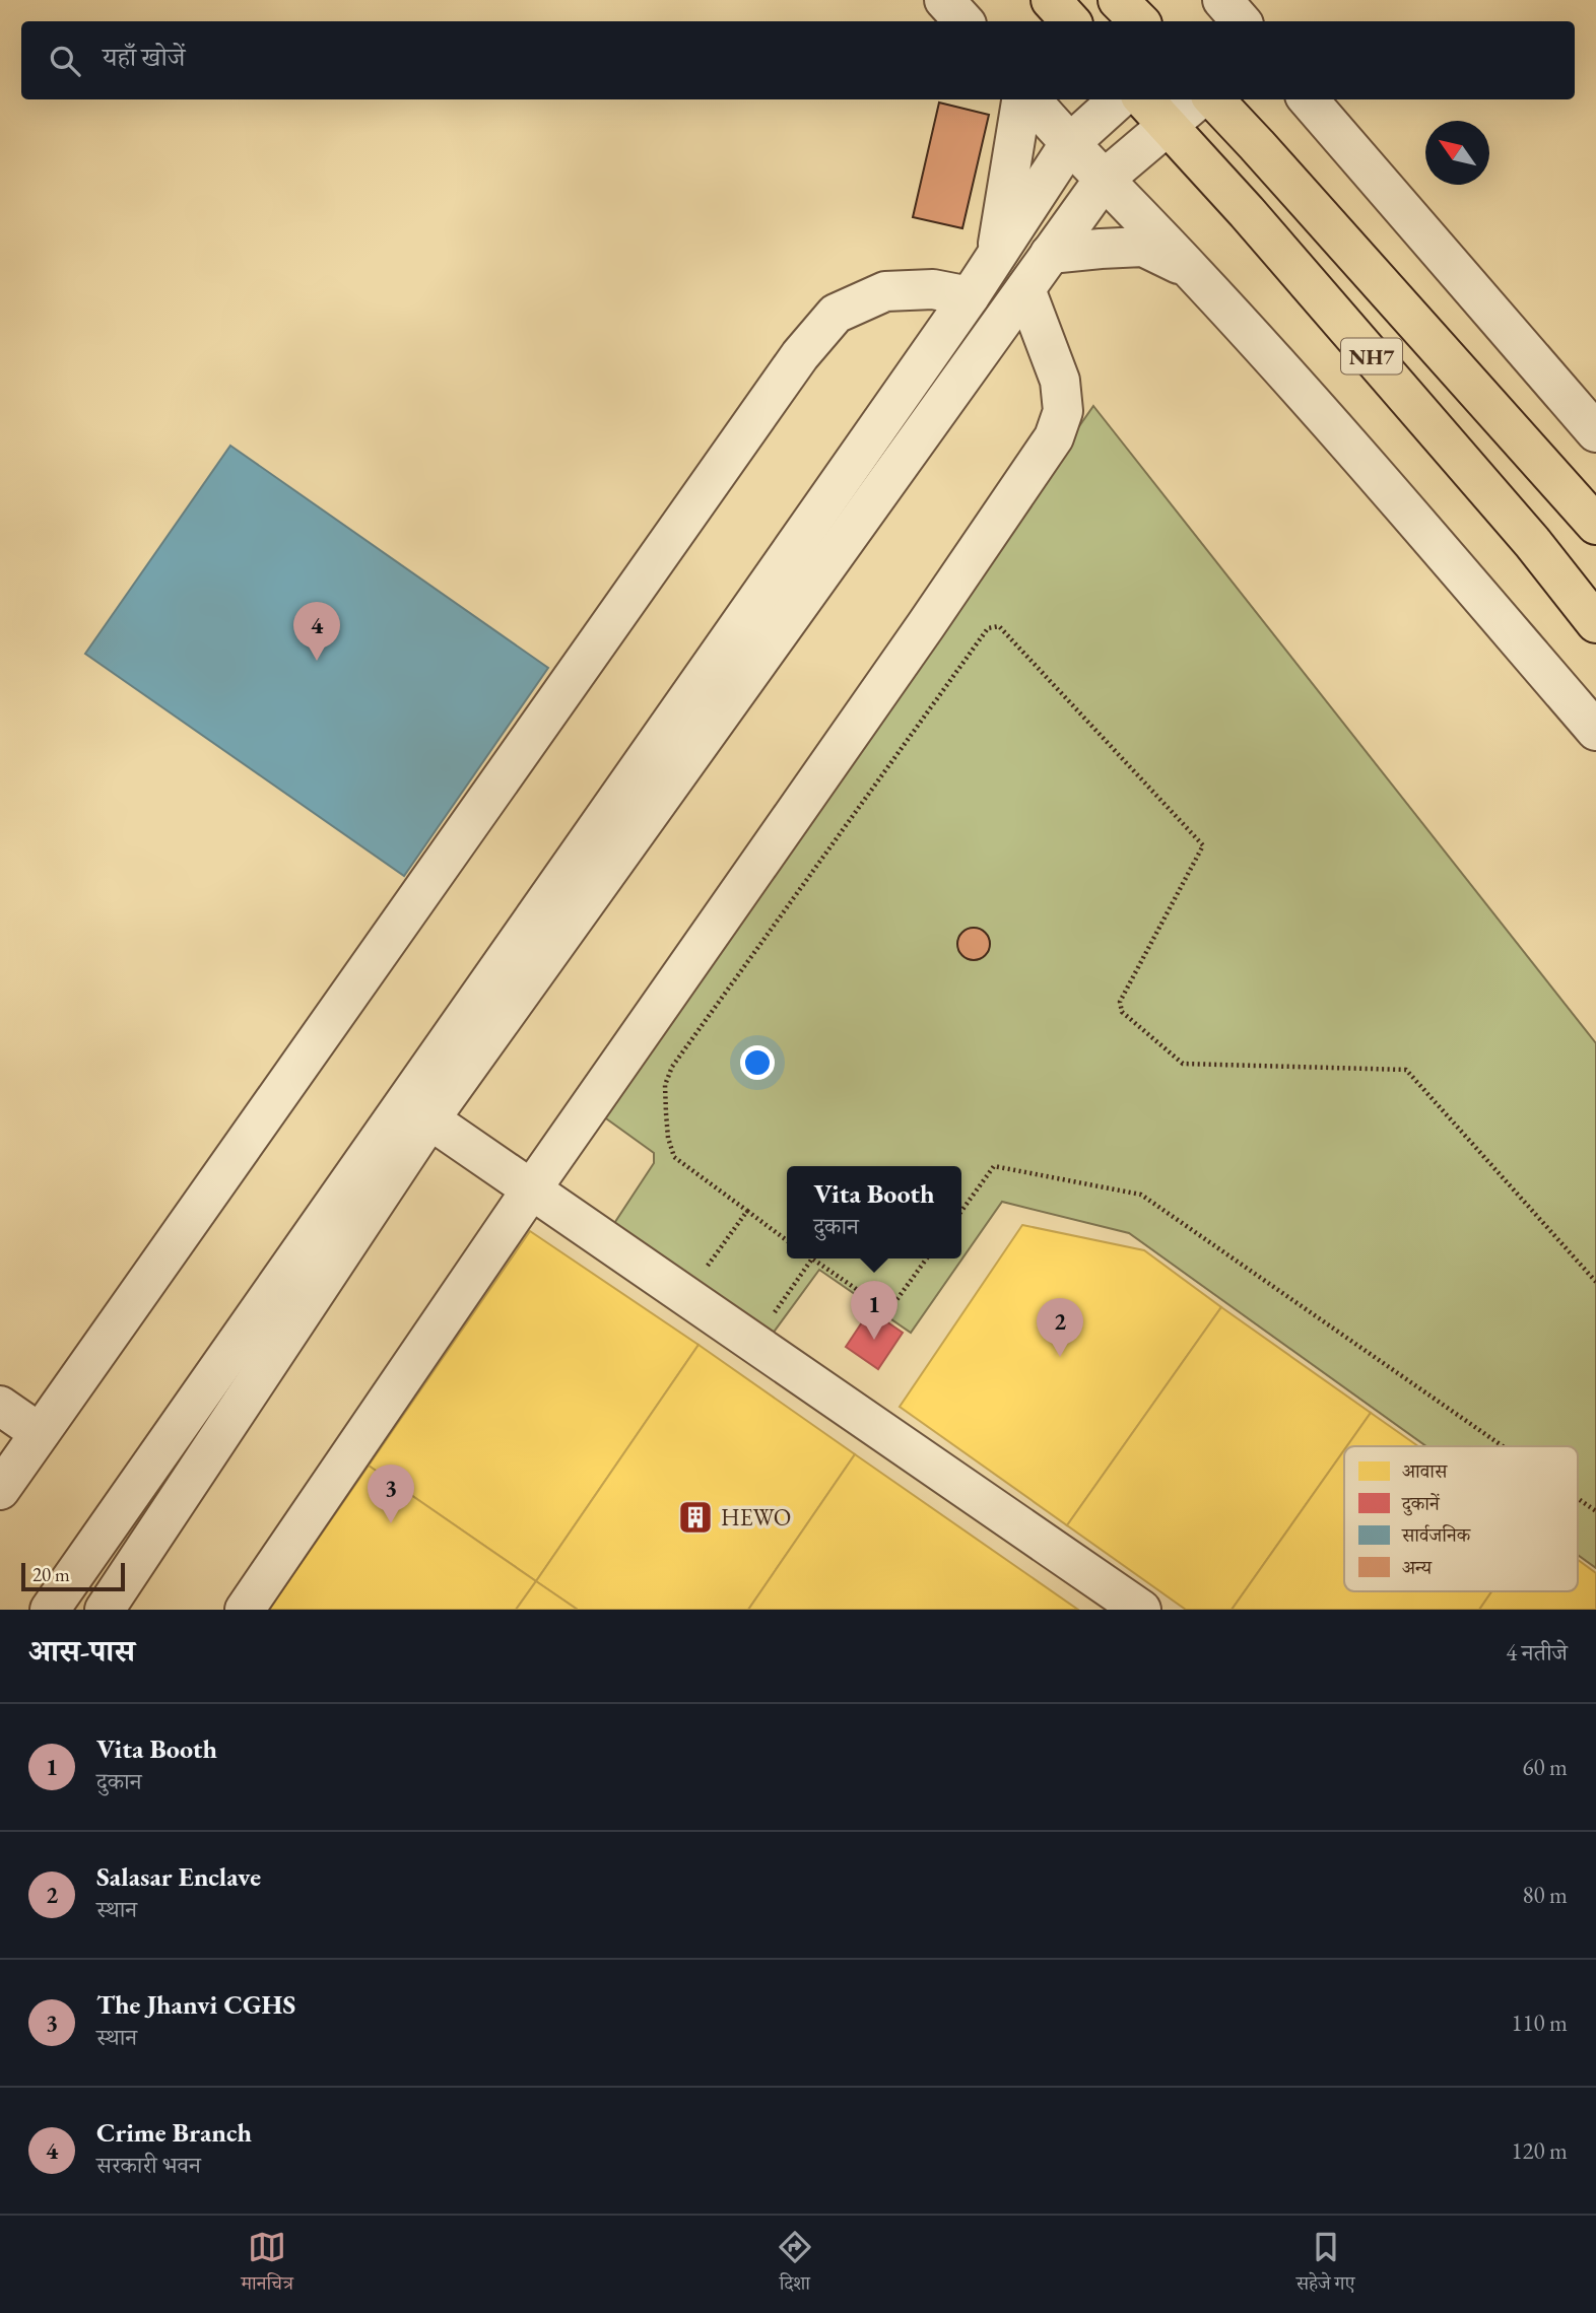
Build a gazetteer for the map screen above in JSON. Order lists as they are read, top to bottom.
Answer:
{
  "streets": {
    "highway": ["NH7"]
  },
  "places": {
    "building": ["HEWO"]
  },
  "legend": [
    "आवास",
    "दुकानें",
    "सार्वजनिक",
    "अन्य"
  ],
  "scale_bar": "20 m",
  "north": "top left",
  "page": {
    "search": "यहाँ खोजें",
    "pins": [
      "4",
      "1",
      "2",
      "3"
    ],
    "popup": ["Vita Booth", "दुकान"],
    "scale": "20 m",
    "heading": ["आस-पास", "4 नतीजे"],
    "list": [
      {
        "mark": "1",
        "name": "Vita Booth",
        "note": "दुकान",
        "value": "60 m"
      },
      {
        "mark": "2",
        "name": "Salasar Enclave",
        "note": "स्थान",
        "value": "80 m"
      },
      {
        "mark": "3",
        "name": "The Jhanvi CGHS",
        "note": "स्थान",
        "value": "110 m"
      },
      {
        "mark": "4",
        "name": "Crime Branch",
        "note": "सरकारी भवन",
        "value": "120 m"
      }
    ],
    "nav": ["मानचित्र", "दिशा", "सहेजे गए"]
  }
}
